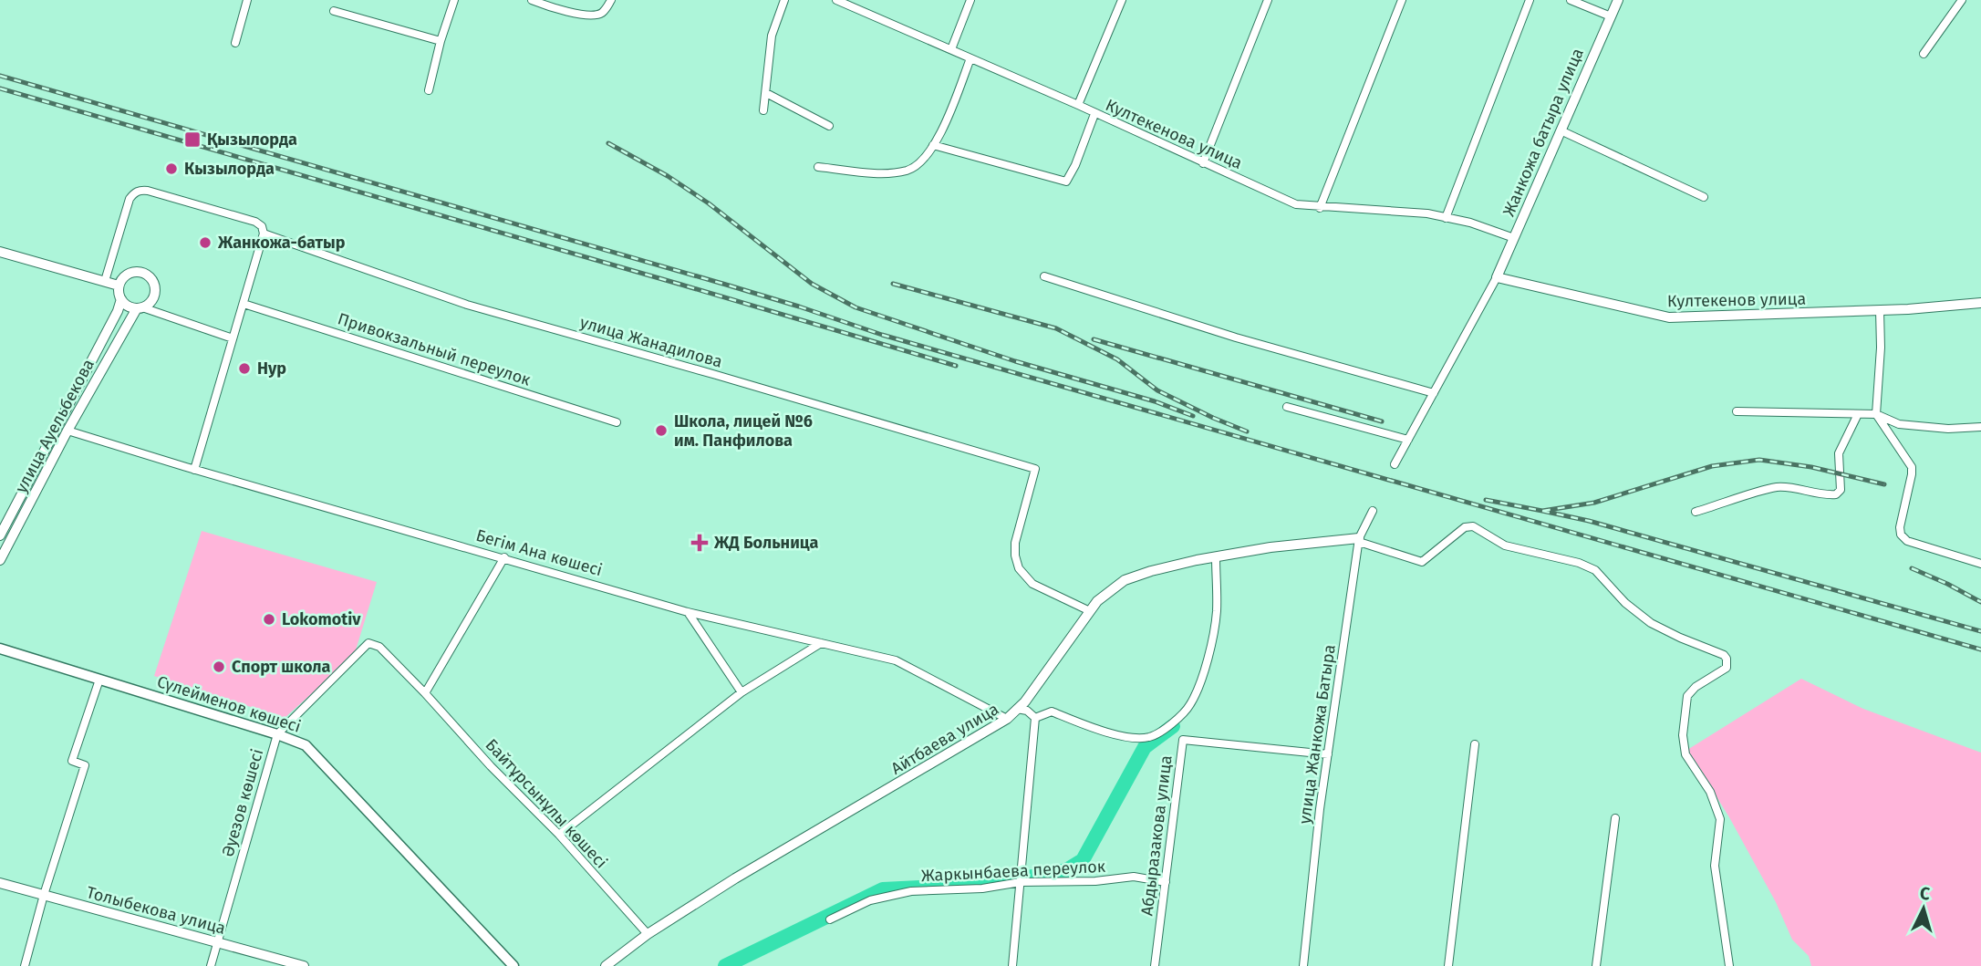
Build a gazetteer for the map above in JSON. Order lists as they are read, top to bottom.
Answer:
{
  "streets": {
    "main road": ["Сүлейменов көшесі"],
    "street": [
      "Жанкожа батыра улица",
      "Култекенова улица",
      "Култекенов улица",
      "улица Жанадилова",
      "Привокзальный переулок",
      "улица Ауельбекова",
      "Бегім Ана көшесі",
      "улица Жанкожа Батыра",
      "Айтбаева улица",
      "Әуезов көшесі",
      "Байтұрсынұлы көшесі",
      "Абдыразакова улица",
      "Жаркынбаева переулок",
      "Толыбекова улица"
    ]
  },
  "crossings": [
    ["Жанкожа батыра улица", "Култекенова улица"],
    ["Жанкожа батыра улица", "Култекенов улица"],
    ["улица Жанадилова", "Айтбаева улица"],
    ["улица Ауельбекова", "Бегім Ана көшесі"],
    ["Бегім Ана көшесі", "Айтбаева улица"],
    ["Сүлейменов көшесі", "Әуезов көшесі"],
    ["улица Жанкожа Батыра", "Айтбаева улица"],
    ["улица Жанкожа Батыра", "Абдыразакова улица"],
    ["Айтбаева улица", "Байтұрсынұлы көшесі"],
    ["Әуезов көшесі", "Байтұрсынұлы көшесі"],
    ["Әуезов көшесі", "Толыбекова улица"],
    ["Абдыразакова улица", "Жаркынбаева переулок"]
  ],
  "places": {
    "transit": ["Қызылорда"],
    "other": [
      "Кызылорда",
      "Жанкожа-батыр",
      "Нур",
      "Школа, лицей №6 им. Панфилова",
      "Lokomotiv",
      "Спорт школа"
    ],
    "health": ["ЖД Больница"]
  },
  "north": "top"
}
